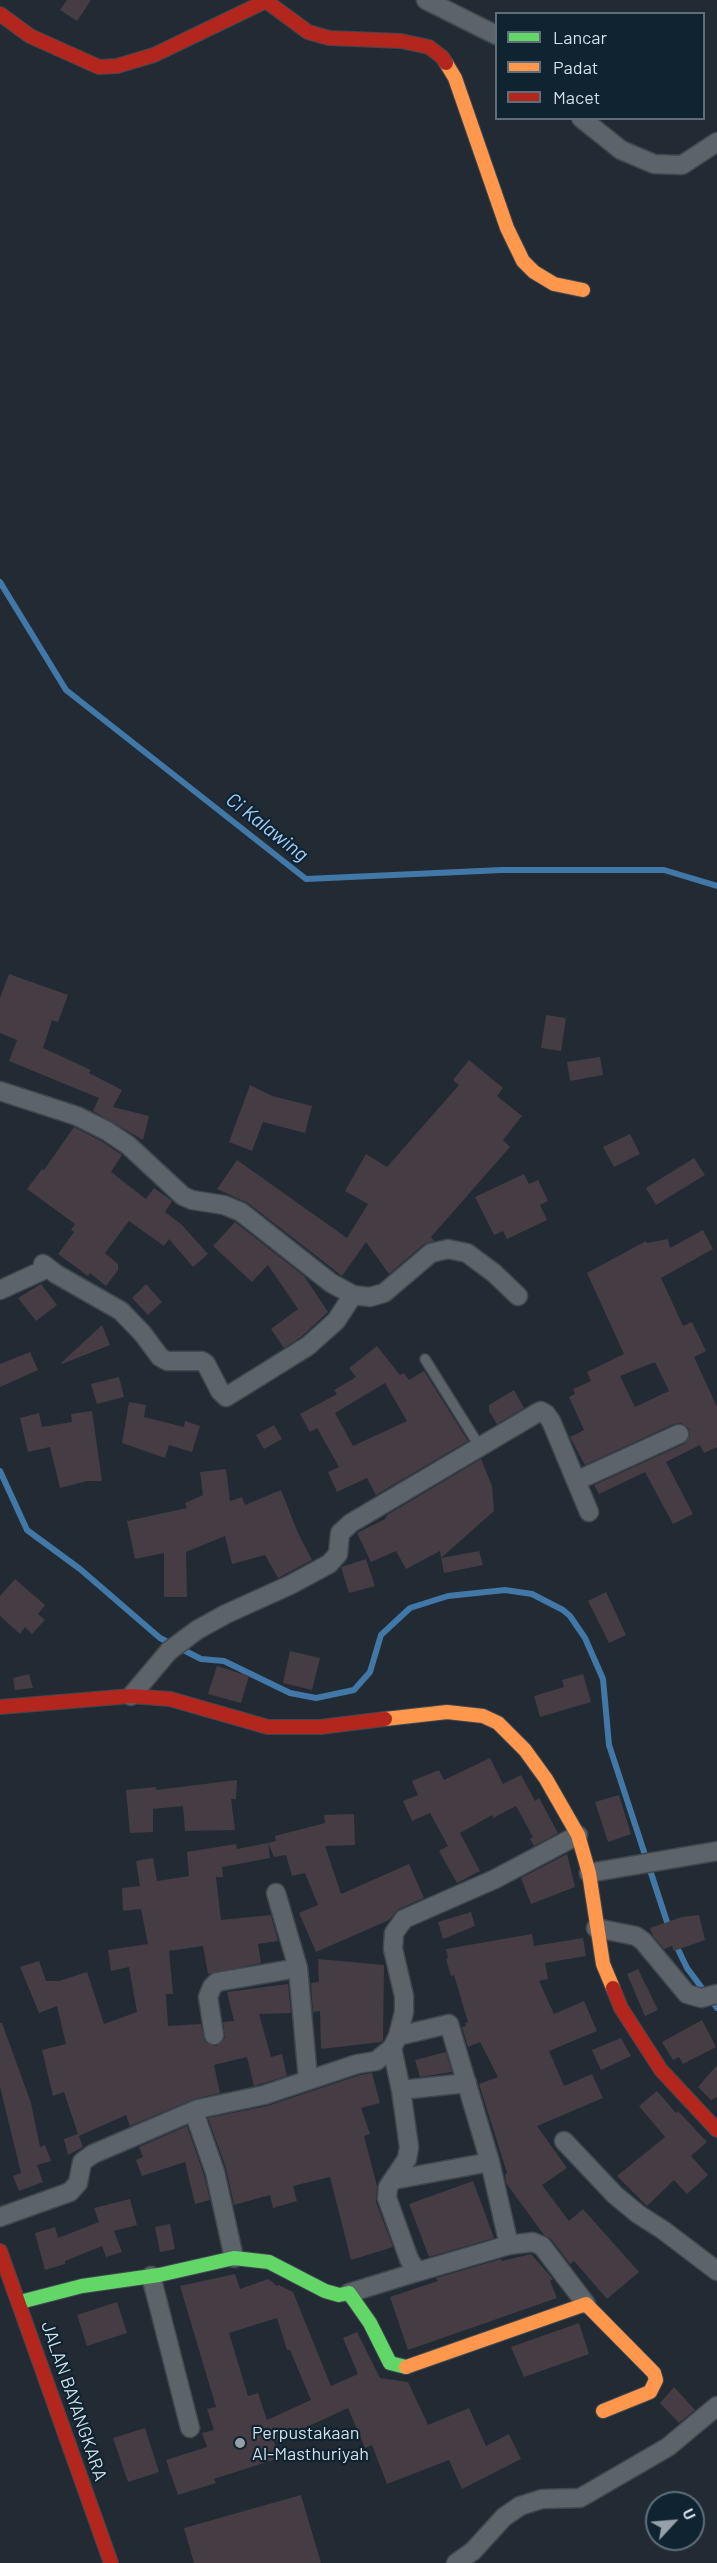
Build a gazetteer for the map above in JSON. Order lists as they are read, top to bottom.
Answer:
{
  "streets": {
    "main road": ["JALAN BAYANGKARA"]
  },
  "water": ["Ci Kalawing"],
  "places": ["Perpustakaan Al-Masthuriyah"],
  "legend": ["Lancar", "Padat", "Macet"],
  "north": "top right"
}
